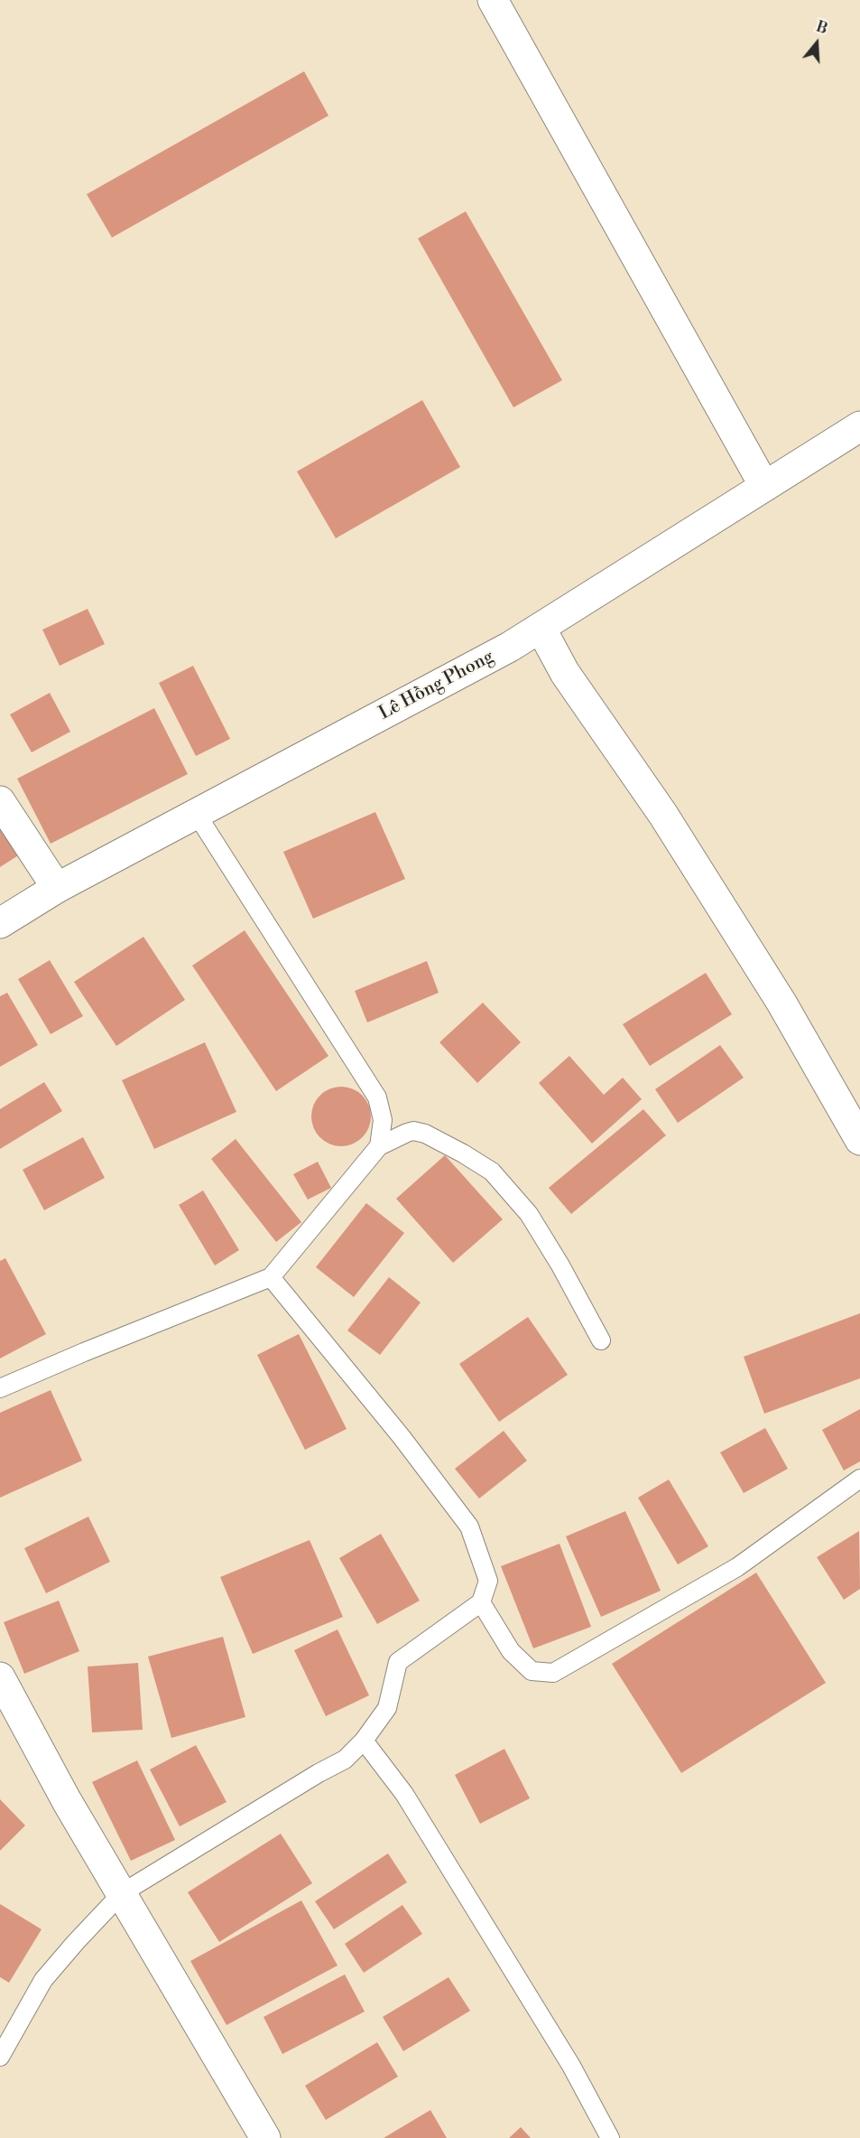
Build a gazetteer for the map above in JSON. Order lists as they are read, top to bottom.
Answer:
{
  "streets": {
    "street": ["Lê Hồng Phong"]
  },
  "north": "top"
}
